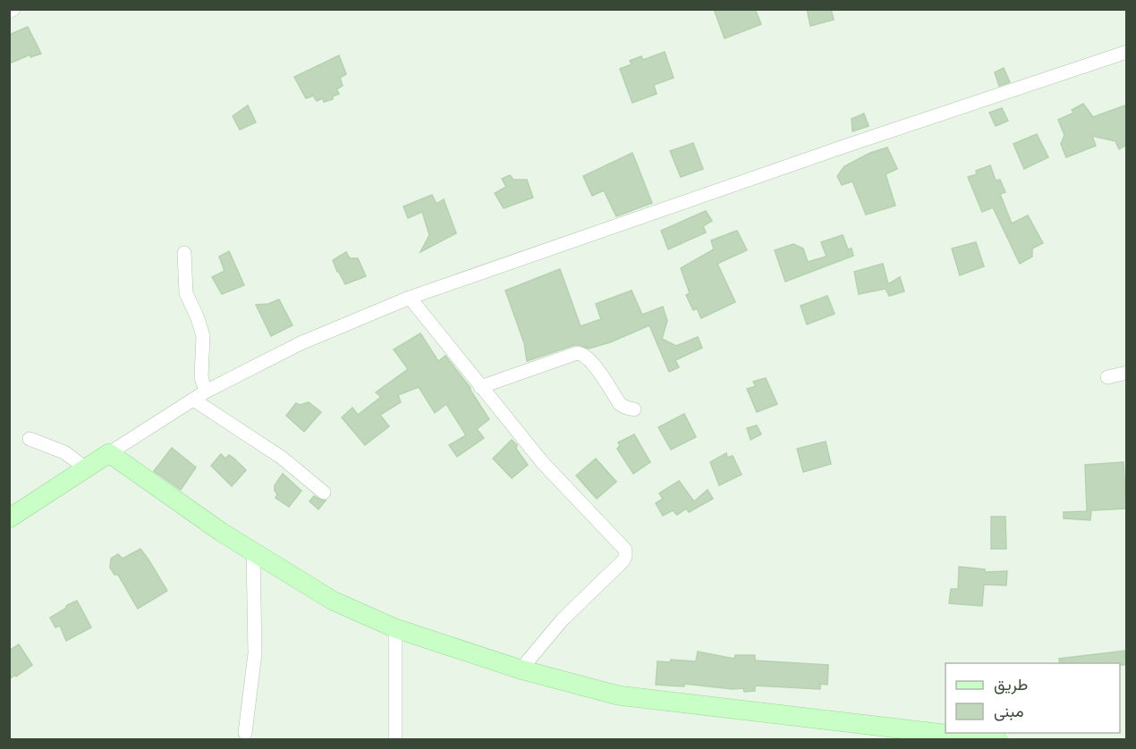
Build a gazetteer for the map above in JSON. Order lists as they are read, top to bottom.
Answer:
{
  "legend": ["طريق", "مبنى"]
}
